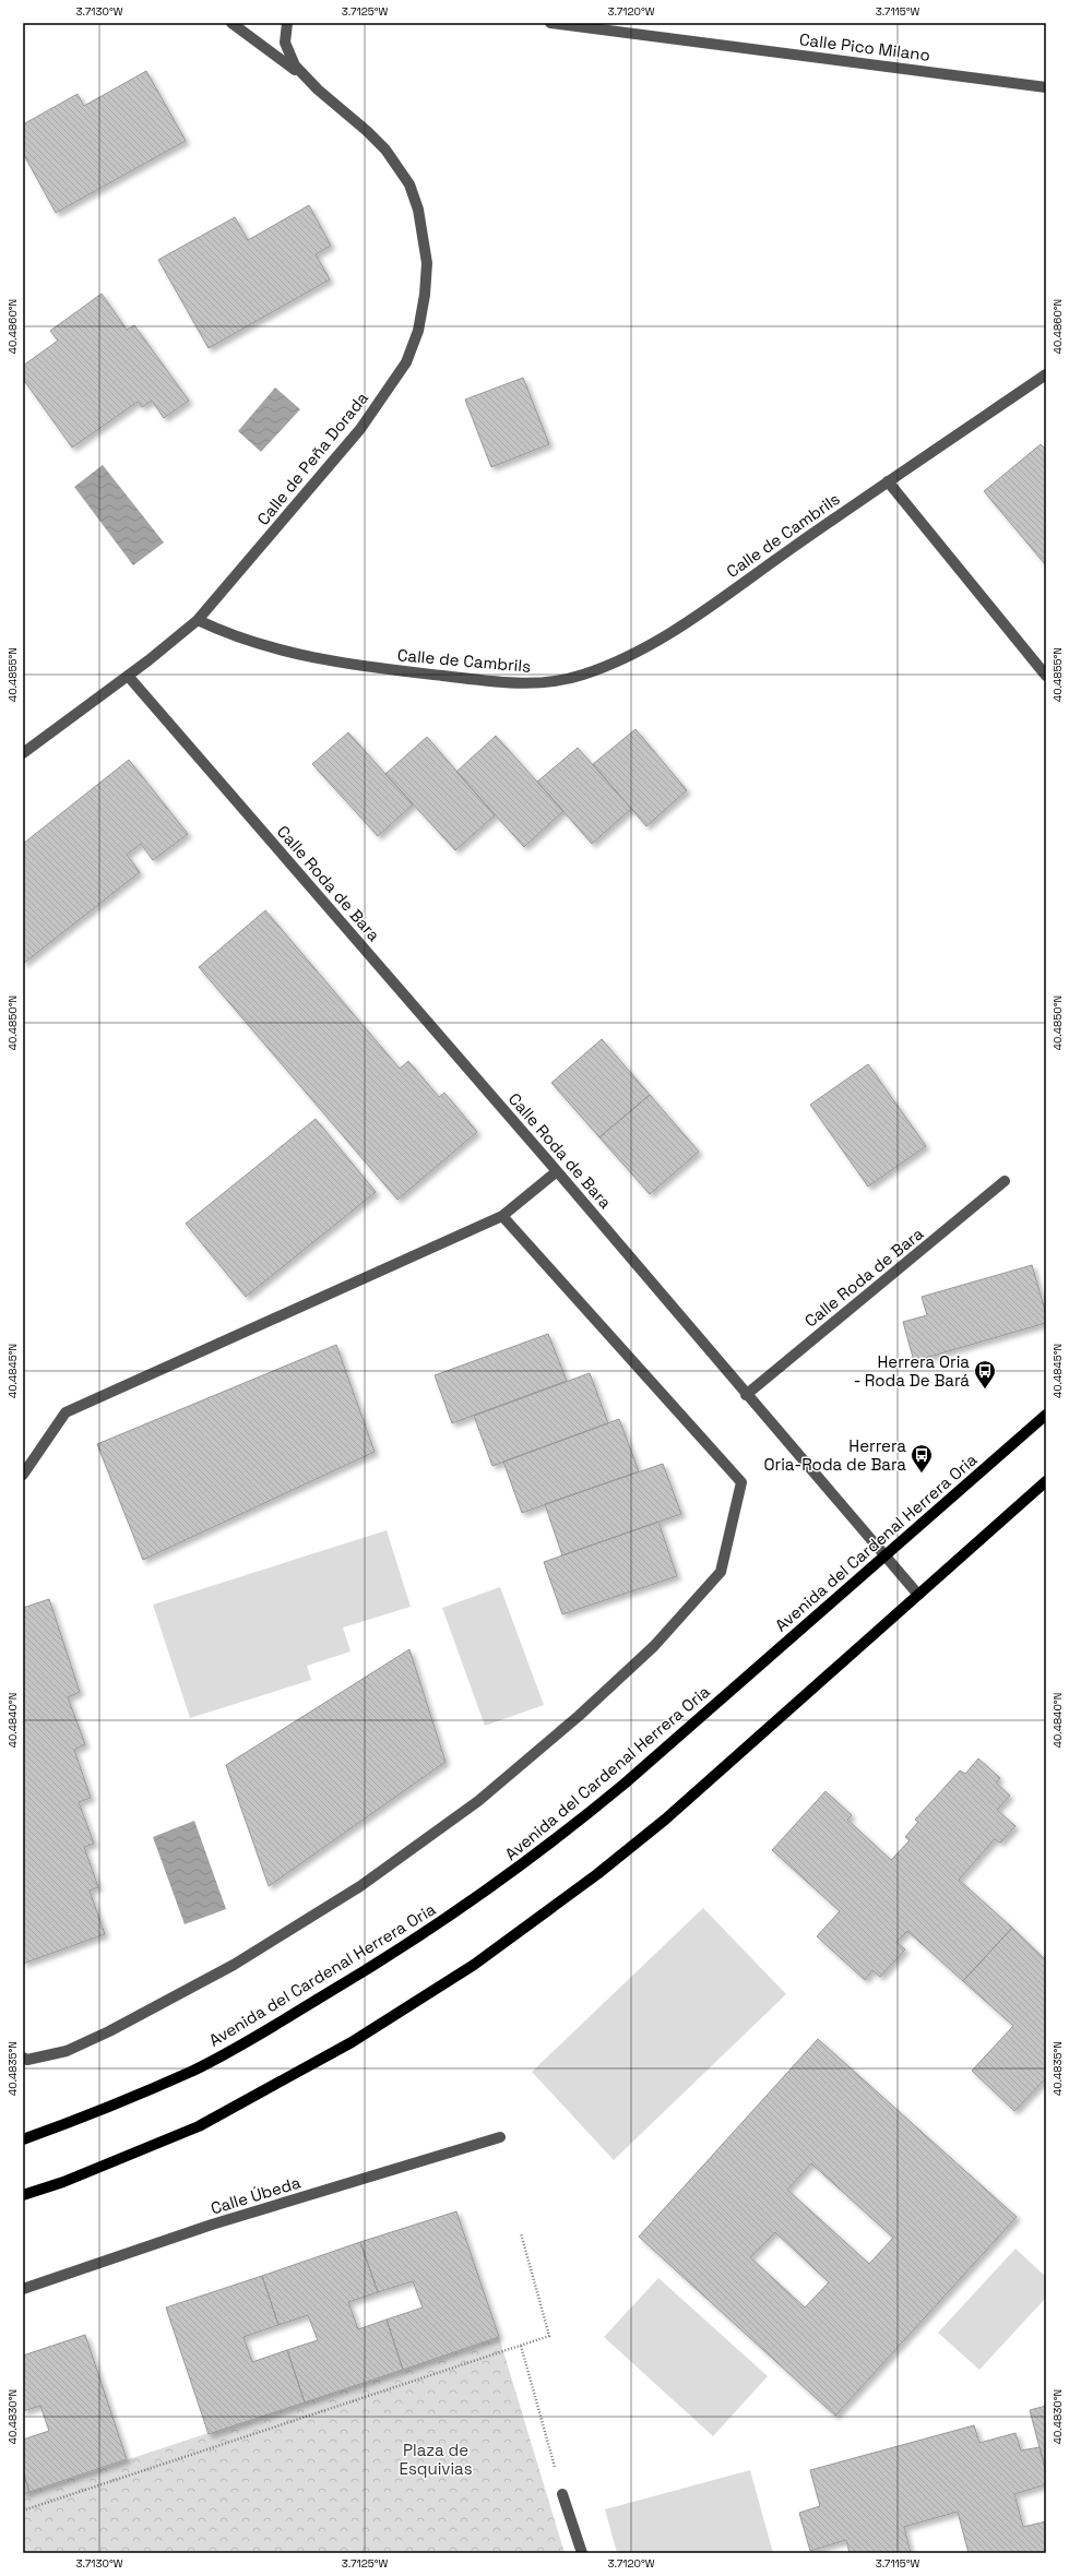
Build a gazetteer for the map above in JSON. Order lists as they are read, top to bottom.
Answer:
{
  "streets": {
    "main road": ["Avenida del Cardenal Herrera Oria"],
    "street": [
      "Calle Pico Milano",
      "Calle de Peña Dorada",
      "Calle de Cambrils",
      "Calle Roda de Bara",
      "Calle Úbeda"
    ]
  },
  "crossings": [
    ["Calle de Peña Dorada", "Calle de Cambrils"],
    ["Calle de Peña Dorada", "Calle Roda de Bara"]
  ],
  "parks": ["Plaza de Esquivias"],
  "places": {
    "bus stop": ["Herrera Oria - Roda De Bará", "Herrera Oria-Roda de Bara"]
  },
  "coordinates": [
    "3.7130°W",
    "3.7125°W",
    "3.7120°W",
    "3.7115°W",
    "40.4860°N",
    "40.4855°N",
    "40.4850°N",
    "40.4845°N",
    "40.4840°N",
    "40.4835°N",
    "40.4830°N"
  ]
}
